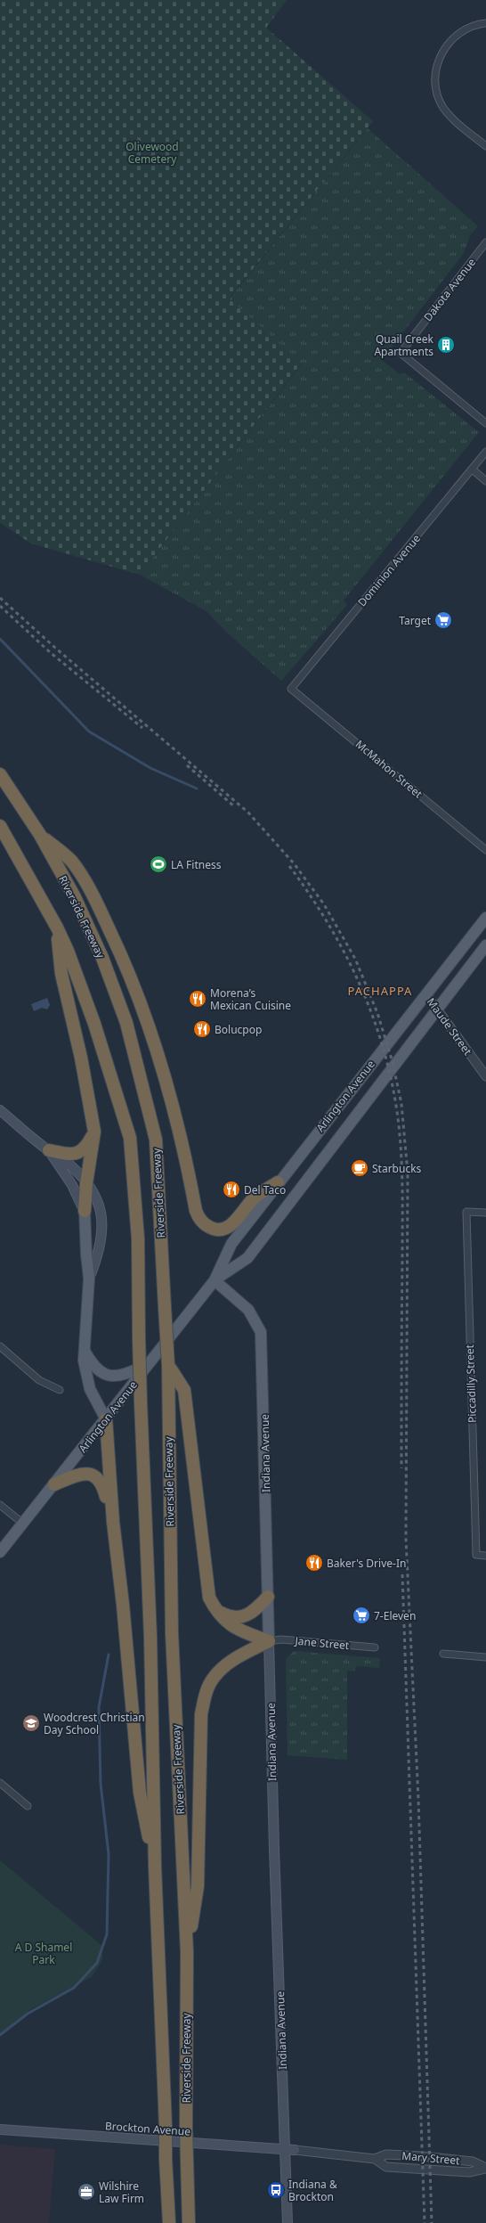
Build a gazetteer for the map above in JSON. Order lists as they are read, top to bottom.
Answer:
{
  "streets": {
    "highway": ["Riverside Freeway"],
    "main road": ["Arlington Avenue", "Indiana Avenue", "Brockton Avenue"],
    "street": [
      "Dakota Avenue",
      "Dominion Avenue",
      "McMahon Street",
      "Maude Street",
      "Piccadilly Street",
      "Jane Street",
      "Mary Street"
    ]
  },
  "crossings": [
    ["Dominion Avenue", "McMahon Street"],
    ["Maude Street", "Arlington Avenue"],
    ["Arlington Avenue", "Indiana Avenue"],
    ["Indiana Avenue", "Jane Street"],
    ["Indiana Avenue", "Brockton Avenue"],
    ["Indiana Avenue", "Mary Street"],
    ["Brockton Avenue", "Mary Street"]
  ],
  "districts": ["PACHAPPA"],
  "parks": ["Olivewood Cemetery", "A D Shamel Park"],
  "places": {
    "building": ["Quail Creek Apartments"],
    "supermarket": ["Target", "7-Eleven"],
    "sports": ["LA Fitness"],
    "restaurant": [
      "Morena’s Mexican Cuisine",
      "Bolucpop",
      "Del Taco",
      "Baker's Drive-In"
    ],
    "cafe": ["Starbucks"],
    "school or university": ["Woodcrest Christian Day School"],
    "bus stop": ["Indiana & Brockton"],
    "office": ["Wilshire Law Firm"]
  }
}
